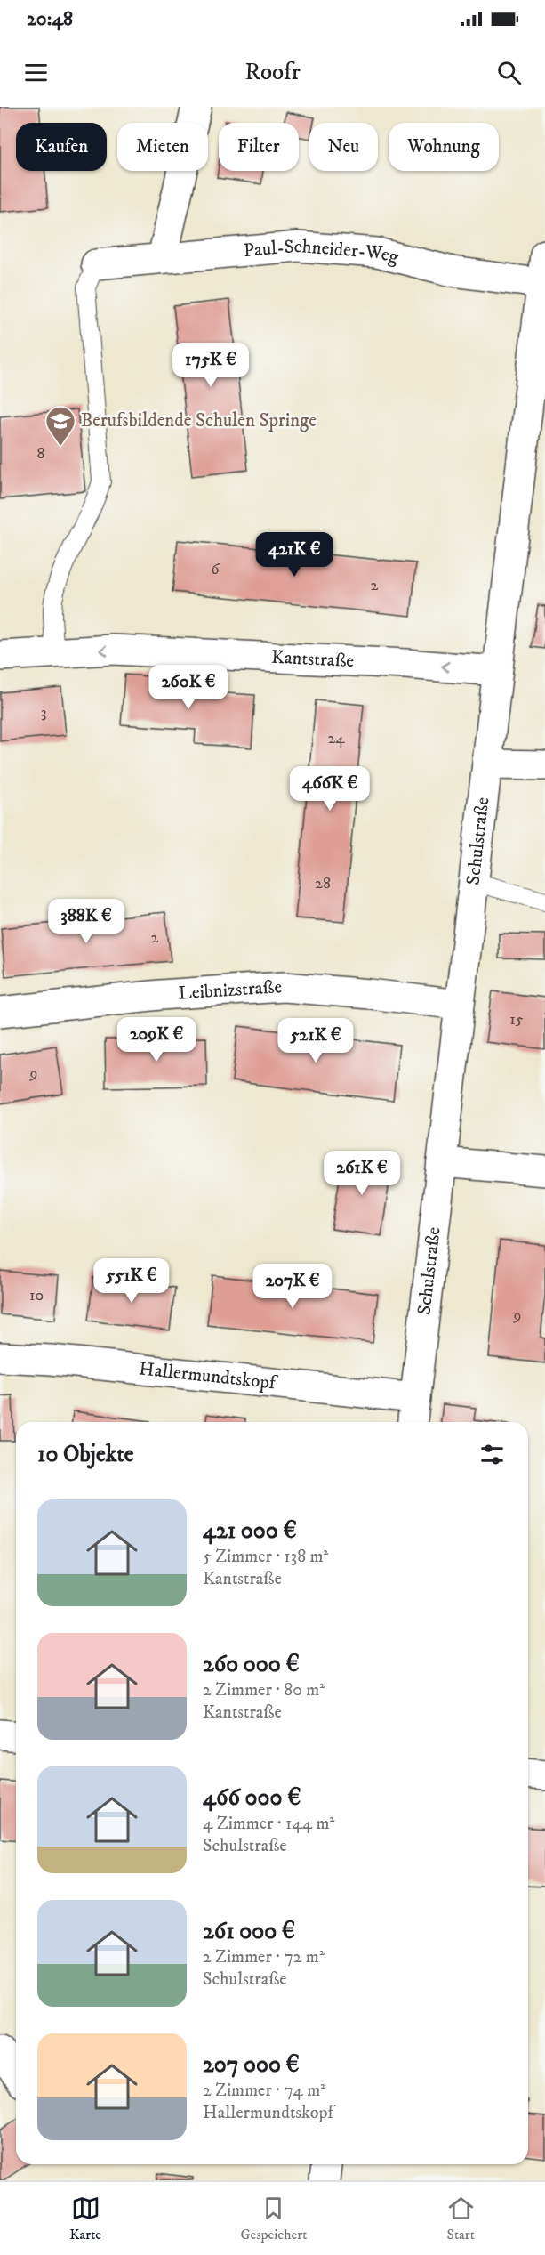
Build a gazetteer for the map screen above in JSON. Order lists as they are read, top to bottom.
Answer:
{
  "streets": {
    "street": [
      "Paul-Schneider-Weg",
      "Kantstraße",
      "Schulstraße",
      "Leibnizstraße",
      "Hallermundtskopf"
    ]
  },
  "crossings": [
    ["Paul-Schneider-Weg", "Schulstraße"],
    ["Kantstraße", "Schulstraße"],
    ["Schulstraße", "Leibnizstraße"],
    ["Schulstraße", "Hallermundtskopf"]
  ],
  "one_way": ["Kantstraße"],
  "places": {
    "school or university": ["Berufsbildende Schulen Springe"]
  },
  "house_numbers": [
    "8",
    "6",
    "2",
    "3",
    "24",
    "28",
    "2",
    "15",
    "9",
    "10",
    "9"
  ],
  "page": {
    "status": "20:48",
    "header": "Roofr",
    "chip": [
      "Kaufen",
      "Mieten",
      "Filter",
      "Neu",
      "Wohnung"
    ],
    "price": [
      "175K €",
      "421K €",
      "260K €",
      "466K €",
      "388K €",
      "209K €",
      "521K €",
      "261K €",
      "551K €",
      "207K €"
    ],
    "heading": "10 Objekte",
    "list": [
      {
        "name": "421 000 €",
        "note": "5 Zimmer · 138 m² · Kantstraße"
      },
      {
        "name": "260 000 €",
        "note": "2 Zimmer · 80 m² · Kantstraße"
      },
      {
        "name": "466 000 €",
        "note": "4 Zimmer · 144 m² · Schulstraße"
      },
      {
        "name": "261 000 €",
        "note": "2 Zimmer · 72 m² · Schulstraße"
      },
      {
        "name": "207 000 €",
        "note": "2 Zimmer · 74 m² · Hallermundtskopf"
      }
    ],
    "tabs": ["Karte", "Gespeichert", "Start"]
  }
}
